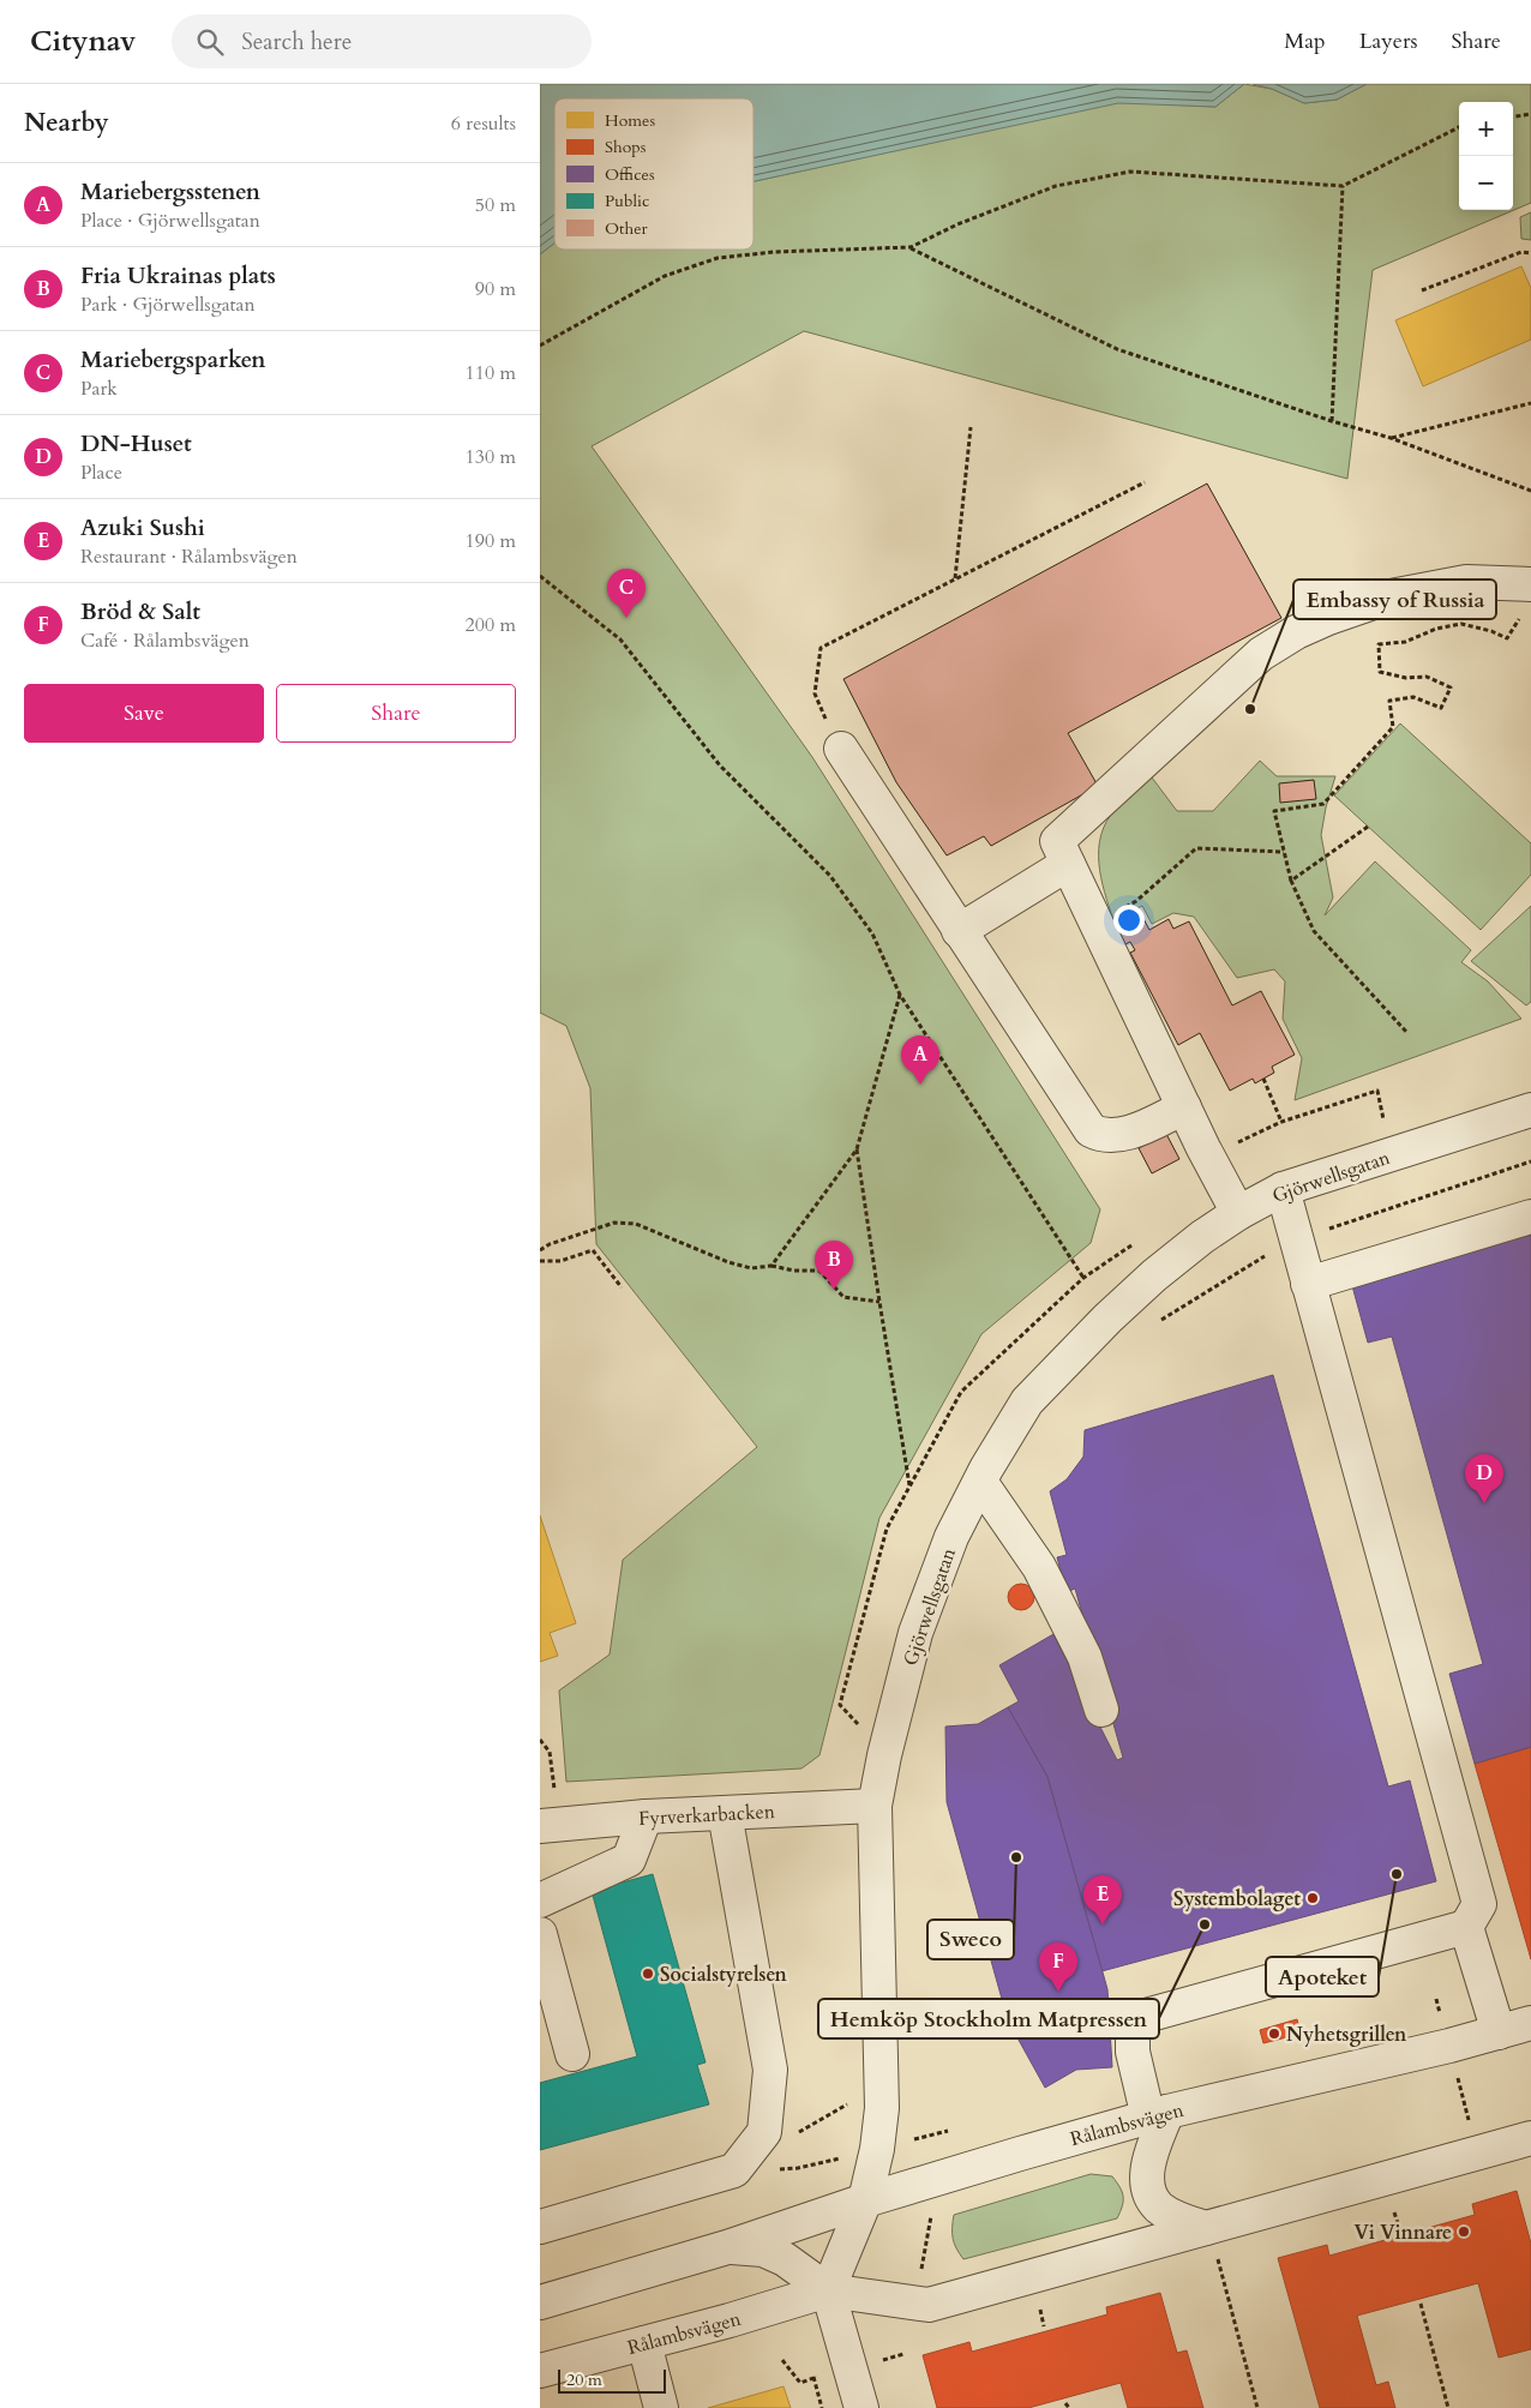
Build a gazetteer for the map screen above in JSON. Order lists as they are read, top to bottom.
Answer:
{
  "streets": {
    "street": ["Gjörwellsgatan", "Fyrverkarbacken", "Rålambsvägen"]
  },
  "crossings": [
    ["Gjörwellsgatan", "Fyrverkarbacken"],
    ["Gjörwellsgatan", "Rålambsvägen"]
  ],
  "places": [
    "Embassy of Russia",
    "Sweco",
    "Apoteket",
    "Systembolaget",
    "Hemköp Stockholm Matpressen",
    "Socialstyrelsen",
    "Nyhetsgrillen",
    "Vi Vinnare"
  ],
  "legend": [
    "Homes",
    "Shops",
    "Offices",
    "Public",
    "Other"
  ],
  "scale_bar": "20 m",
  "page": {
    "header": "Citynav",
    "search": "Search here",
    "nav": ["Map", "Layers", "Share"],
    "heading": ["Nearby", "6 results"],
    "map_buttons": ["+", "−"],
    "list": [
      {
        "mark": "A",
        "name": "Mariebergsstenen",
        "note": "Place · Gjörwellsgatan",
        "value": "50 m"
      },
      {
        "mark": "B",
        "name": "Fria Ukrainas plats",
        "note": "Park · Gjörwellsgatan",
        "value": "90 m"
      },
      {
        "mark": "C",
        "name": "Mariebergsparken",
        "note": "Park",
        "value": "110 m"
      },
      {
        "mark": "D",
        "name": "DN-Huset",
        "note": "Place",
        "value": "130 m"
      },
      {
        "mark": "E",
        "name": "Azuki Sushi",
        "note": "Restaurant · Rålambsvägen",
        "value": "190 m"
      },
      {
        "mark": "F",
        "name": "Bröd & Salt",
        "note": "Café · Rålambsvägen",
        "value": "200 m"
      }
    ],
    "pins": [
      "C",
      "A",
      "B",
      "D",
      "E",
      "F"
    ],
    "buttons": ["Save", "Share"],
    "scale": "20 m"
  }
}
